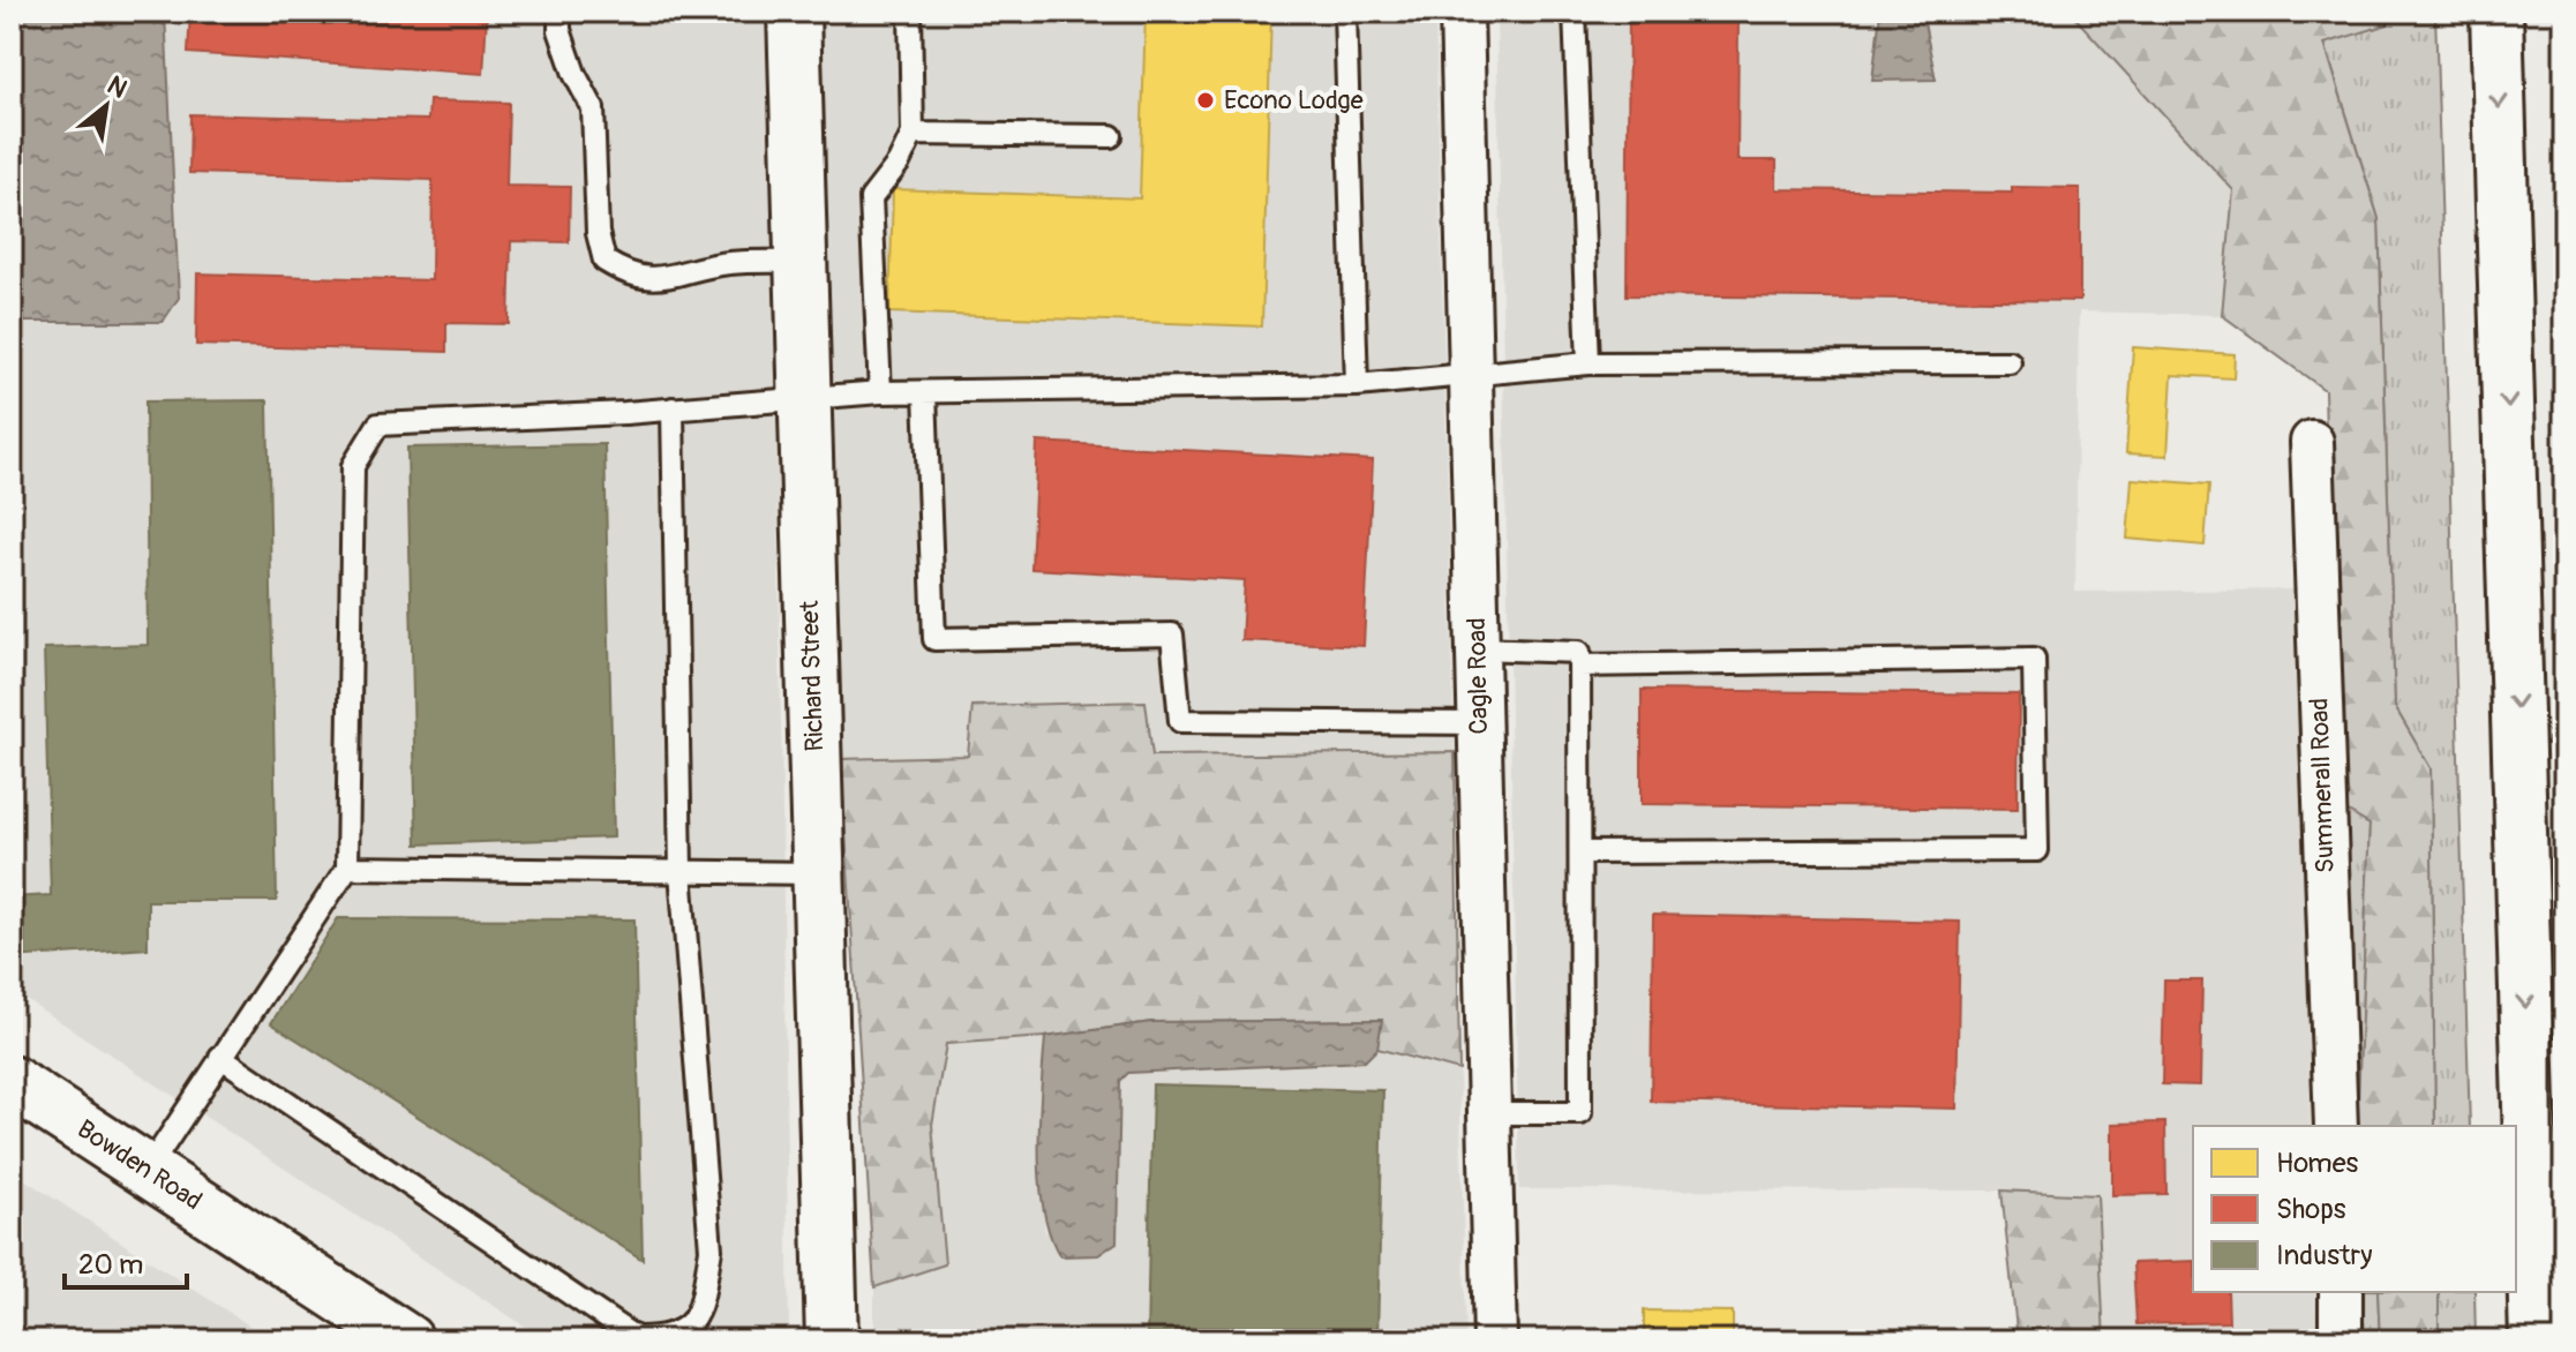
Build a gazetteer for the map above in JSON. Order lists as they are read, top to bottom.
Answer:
{
  "streets": {
    "main road": ["Richard Street", "Bowden Road"],
    "street": ["Cagle Road", "Summerall Road"]
  },
  "places": ["Econo Lodge"],
  "legend": ["Homes", "Shops", "Industry"],
  "scale_bar": "20 m",
  "north": "top right"
}
